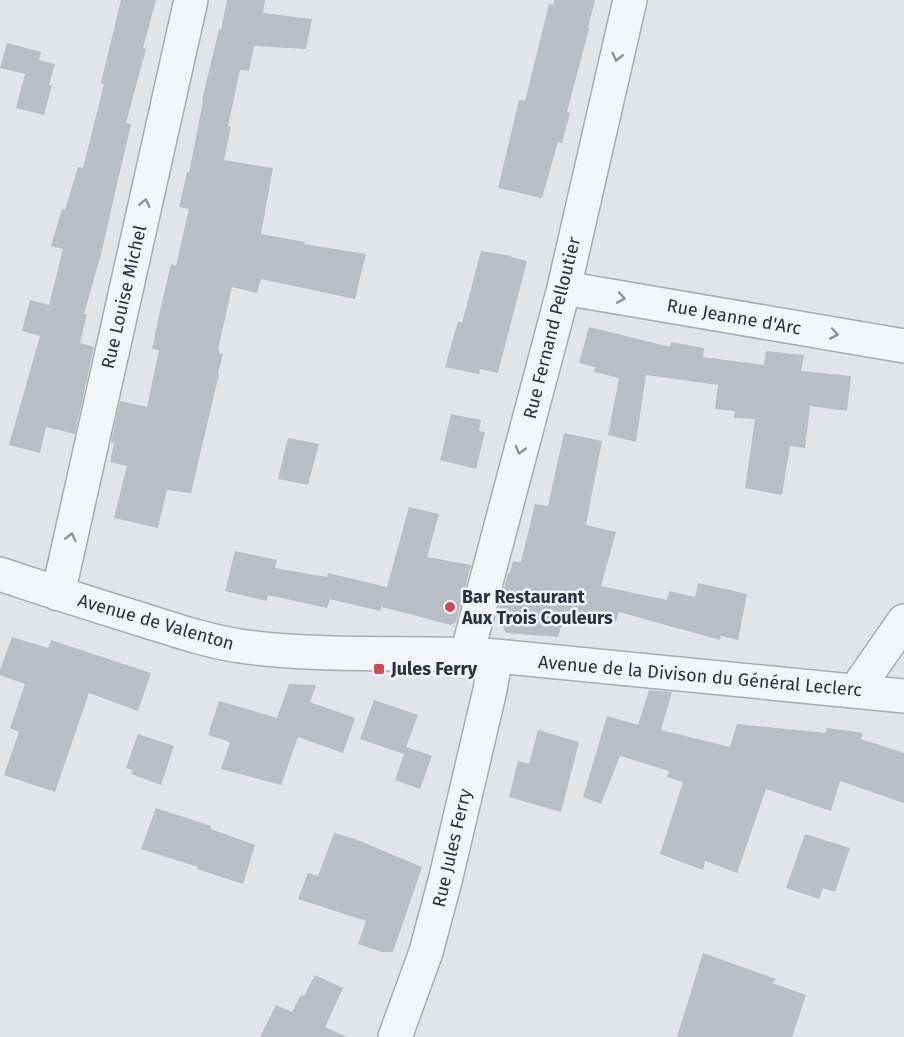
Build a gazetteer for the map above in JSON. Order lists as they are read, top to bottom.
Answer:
{
  "streets": {
    "street": [
      "Rue Louise Michel",
      "Rue Jeanne d'Arc",
      "Rue Fernand Pelloutier",
      "Avenue de Valenton",
      "Avenue de la Divison du Général Leclerc",
      "Rue Jules Ferry"
    ]
  },
  "crossings": [
    ["Rue Louise Michel", "Avenue de Valenton"],
    ["Rue Jeanne d'Arc", "Rue Fernand Pelloutier"],
    ["Rue Fernand Pelloutier", "Avenue de Valenton"],
    ["Rue Fernand Pelloutier", "Avenue de la Divison du Général Leclerc"],
    ["Rue Fernand Pelloutier", "Rue Jules Ferry"],
    ["Avenue de Valenton", "Avenue de la Divison du Général Leclerc"],
    ["Avenue de Valenton", "Rue Jules Ferry"],
    ["Avenue de la Divison du Général Leclerc", "Rue Jules Ferry"]
  ],
  "one_way": ["Rue Louise Michel", "Rue Jeanne d'Arc", "Rue Fernand Pelloutier"],
  "places": {
    "other": ["Bar Restaurant Aux Trois Couleurs"],
    "transit": ["Jules Ferry"]
  }
}
